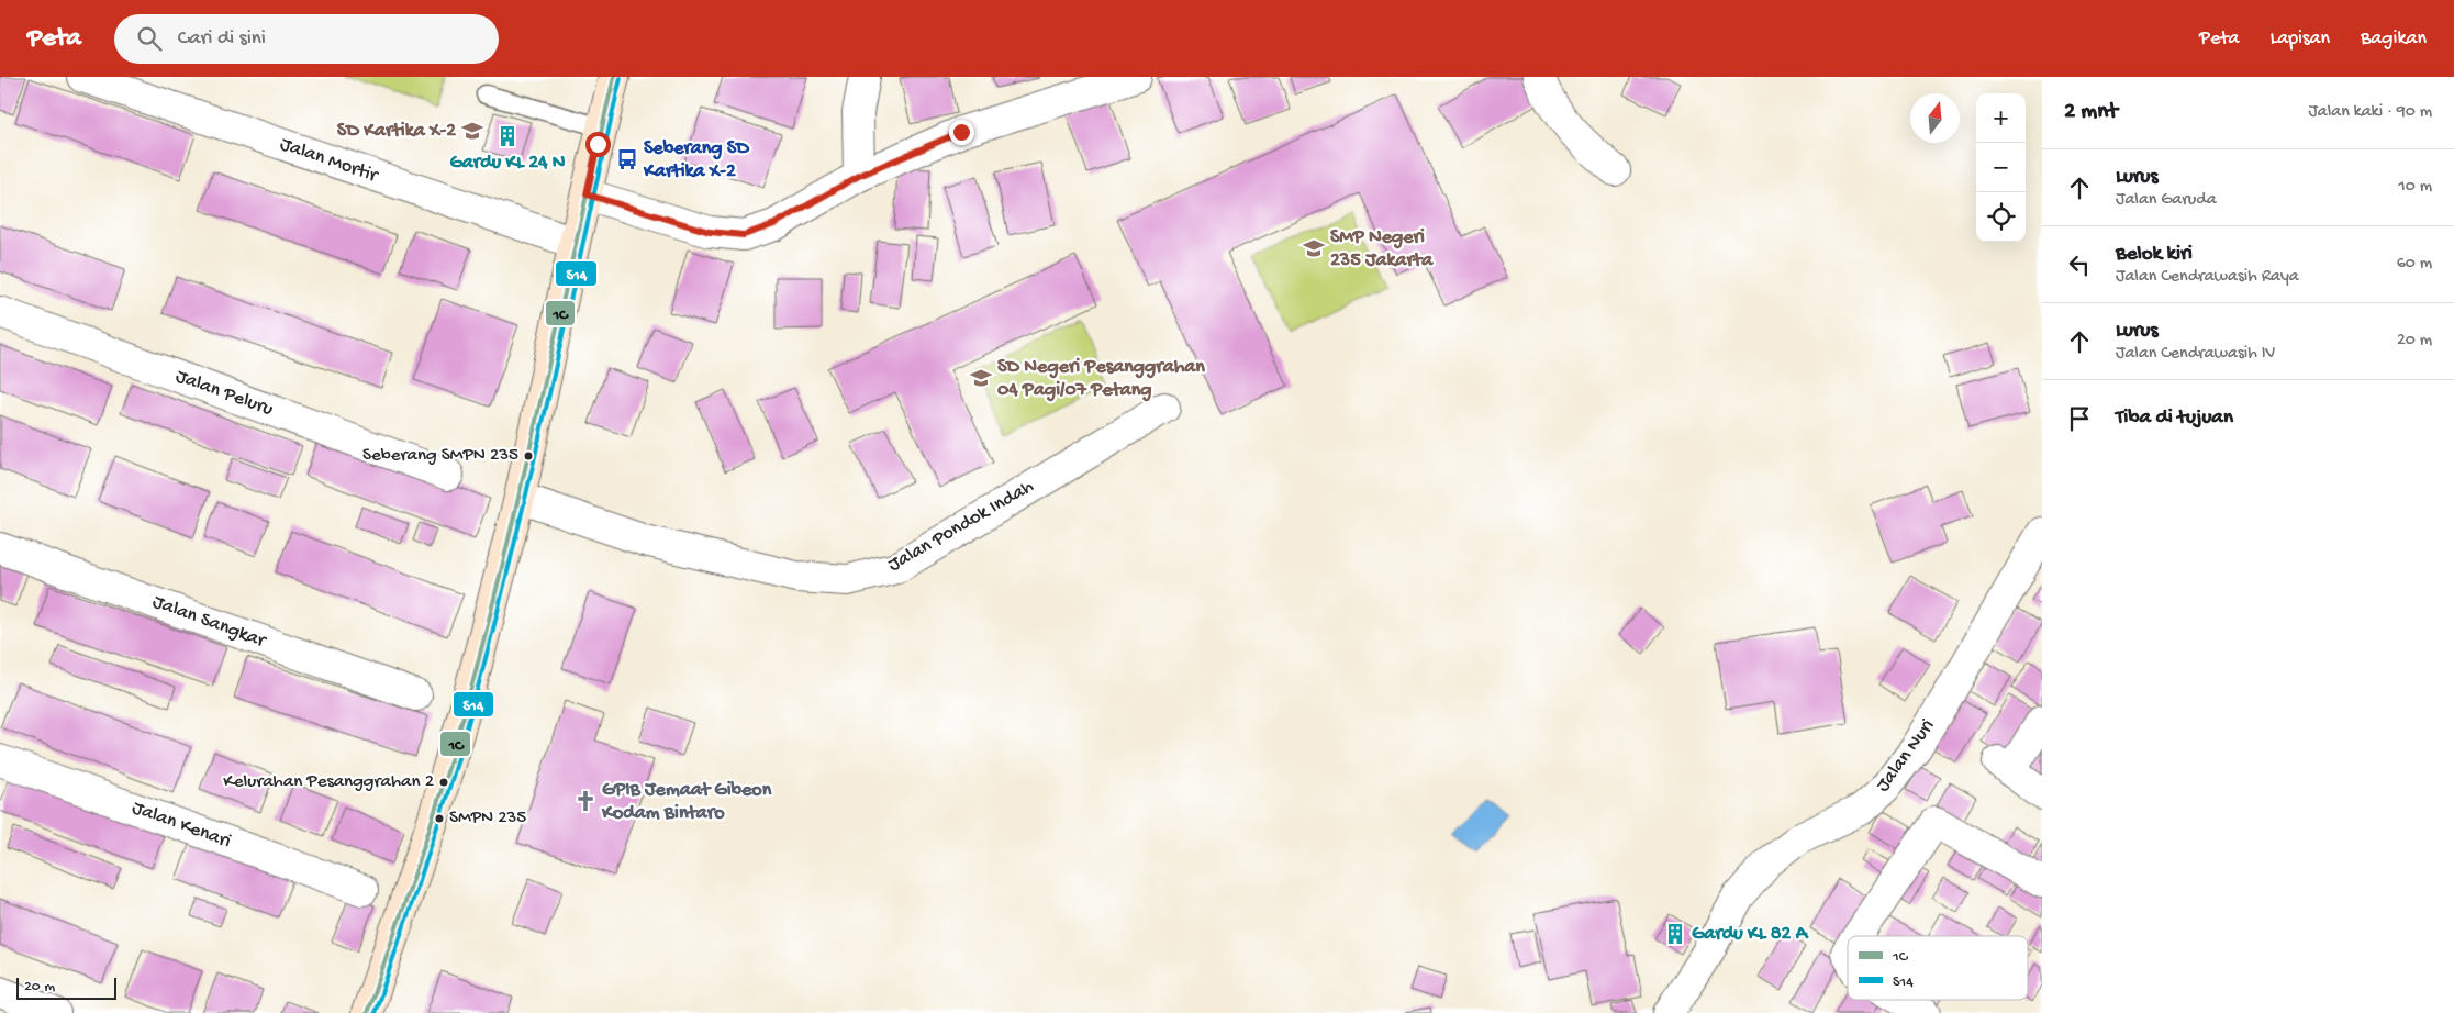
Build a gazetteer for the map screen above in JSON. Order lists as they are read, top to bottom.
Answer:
{
  "streets": {
    "street": [
      "Jalan Mortir",
      "Jalan Peluru",
      "Jalan Pondok Indah",
      "Jalan Sangkar",
      "Jalan Nuri",
      "Jalan Kenari"
    ]
  },
  "places": {
    "school or university": ["SD Kartika X-2", "SMP Negeri 235 Jakarta", "SD Negeri Pesanggrahan 04 Pagi/07 Petang"],
    "building": ["Gardu KL 24 N", "Gardu KL 82 A"],
    "bus stop": ["Seberang SD Kartika X-2"],
    "other": ["Seberang SMPN 235", "Kelurahan Pesanggrahan 2", "SMPN 235"],
    "church": ["GPIB Jemaat Gibeon Kodam Bintaro"]
  },
  "lines": ["transit line 1C", "transit line S14"],
  "legend": ["1C", "S14"],
  "scale_bar": "20 m",
  "north": "top",
  "page": {
    "header": "Peta",
    "search": "Cari di sini",
    "nav": ["Peta", "Lapisan", "Bagikan"],
    "heading": ["2 mnt", "Jalan kaki · 90 m"],
    "map_buttons": ["+", "−"],
    "list": [
      ["Lurus", "Jalan Garuda", "10 m"],
      ["Belok kiri", "Jalan Cendrawasih Raya", "60 m"],
      ["Lurus", "Jalan Cendrawasih IV", "20 m"],
      "Tiba di tujuan"
    ],
    "scale": "20 m"
  }
}
